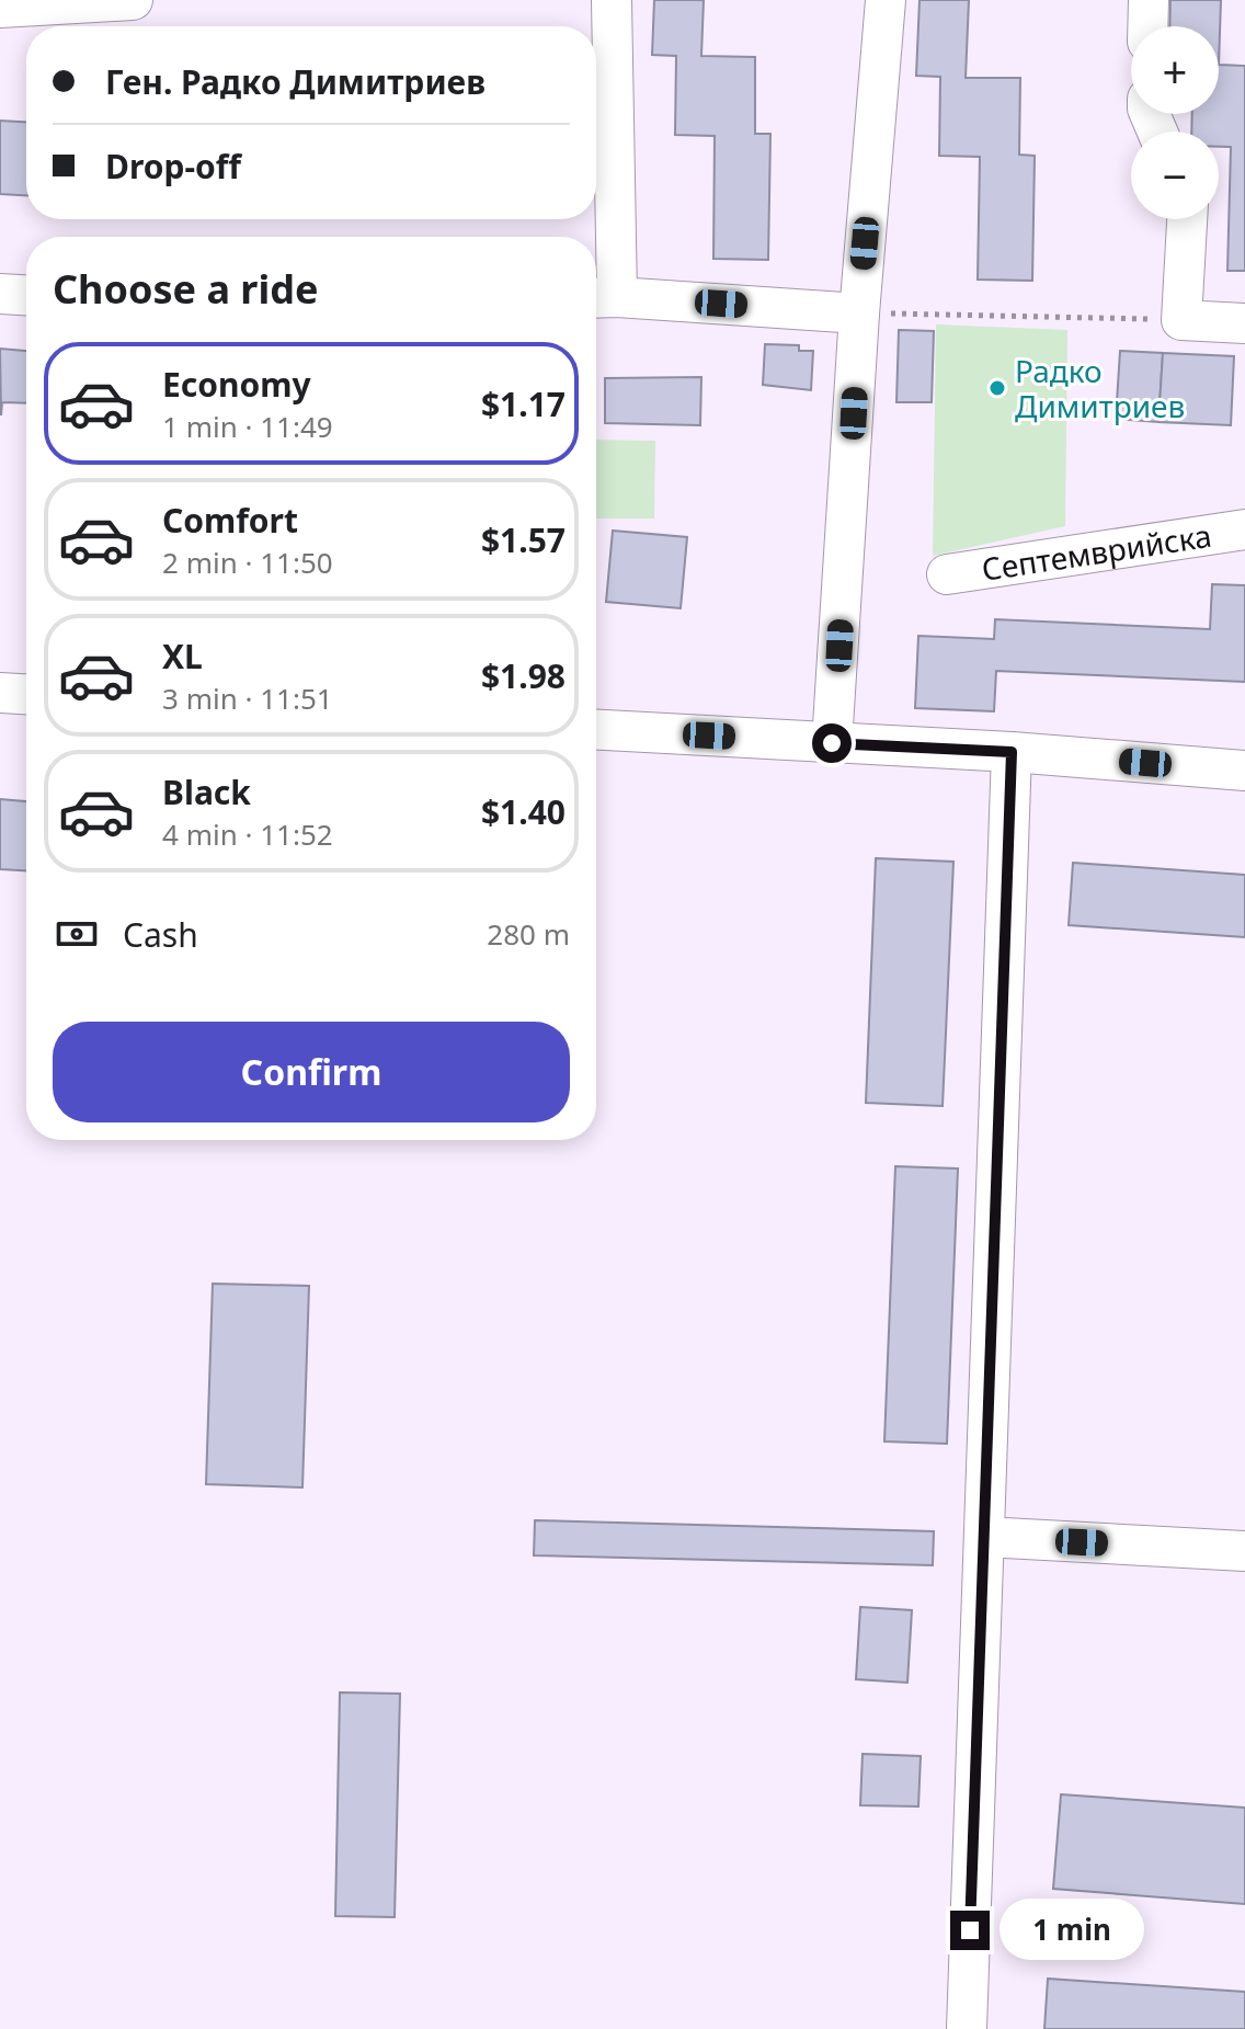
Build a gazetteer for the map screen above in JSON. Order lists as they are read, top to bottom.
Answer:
{
  "streets": {
    "street": ["Септемврийска"]
  },
  "places": ["Радко Димитриев"],
  "page": {
    "map_buttons": ["+", "−"],
    "banner": ["Ген. Радко Димитриев", "Drop-off"],
    "heading": "Choose a ride",
    "list": [
      {
        "name": "Economy",
        "note": "1 min · 11:49",
        "value": "$1.17"
      },
      {
        "name": "Comfort",
        "note": "2 min · 11:50",
        "value": "$1.57"
      },
      {
        "name": "XL",
        "note": "3 min · 11:51",
        "value": "$1.98"
      },
      {
        "name": "Black",
        "note": "4 min · 11:52",
        "value": "$1.40"
      }
    ],
    "pay": ["Cash", "280 m"],
    "buttons": "Confirm",
    "bubble": "1 min"
  }
}
